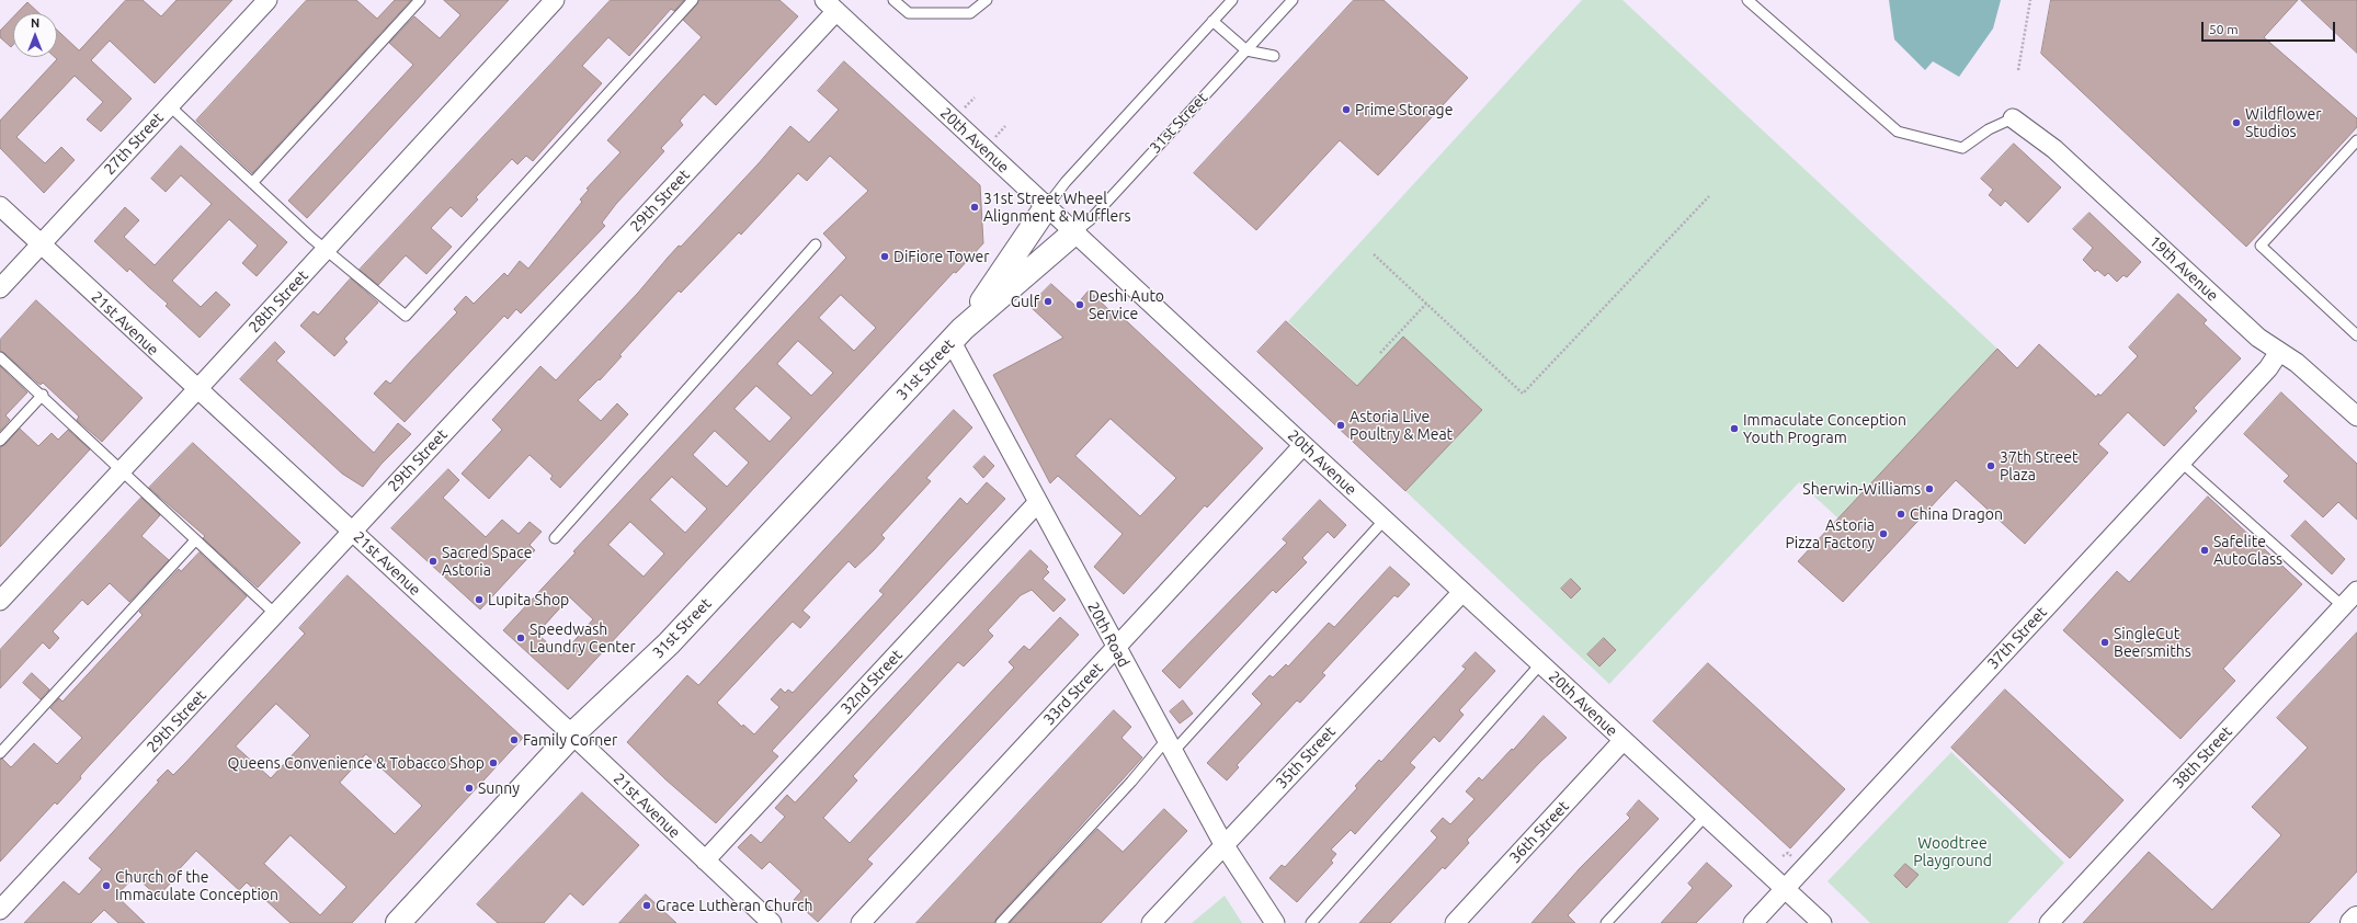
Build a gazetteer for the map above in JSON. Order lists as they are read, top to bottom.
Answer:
{
  "streets": {
    "street": [
      "31st Street",
      "20th Avenue",
      "27th Street",
      "29th Street",
      "19th Avenue",
      "28th Street",
      "21st Avenue",
      "20th Road",
      "37th Street",
      "32nd Street",
      "33rd Street",
      "35th Street",
      "38th Street",
      "36th Street"
    ]
  },
  "crossings": [
    ["31st Street", "20th Avenue"],
    ["31st Street", "21st Avenue"],
    ["31st Street", "20th Road"],
    ["20th Avenue", "29th Street"],
    ["20th Avenue", "37th Street"],
    ["20th Avenue", "33rd Street"],
    ["20th Avenue", "35th Street"],
    ["20th Avenue", "36th Street"],
    ["27th Street", "21st Avenue"],
    ["29th Street", "21st Avenue"],
    ["19th Avenue", "37th Street"],
    ["28th Street", "21st Avenue"],
    ["21st Avenue", "32nd Street"],
    ["20th Road", "32nd Street"],
    ["20th Road", "33rd Street"],
    ["20th Road", "35th Street"]
  ],
  "parks": ["Woodtree Playground"],
  "places": [
    "Prime Storage",
    "Wildflower Studios",
    "31st Street Wheel Alignment & Mufflers",
    "DiFiore Tower",
    "Gulf",
    "Deshi Auto Service",
    "Astoria Live Poultry & Meat",
    "Immaculate Conception Youth Program",
    "37th Street Plaza",
    "Sherwin-Williams",
    "China Dragon",
    "Astoria Pizza Factory",
    "Safelite AutoGlass",
    "Sacred Space Astoria",
    "Lupita Shop",
    "Speedwash Laundry Center",
    "SingleCut Beersmiths",
    "Family Corner",
    "Queens Convenience & Tobacco Shop",
    "Sunny",
    "Church of the Immaculate Conception",
    "Grace Lutheran Church"
  ],
  "scale_bar": "50 m",
  "north": "top"
}
